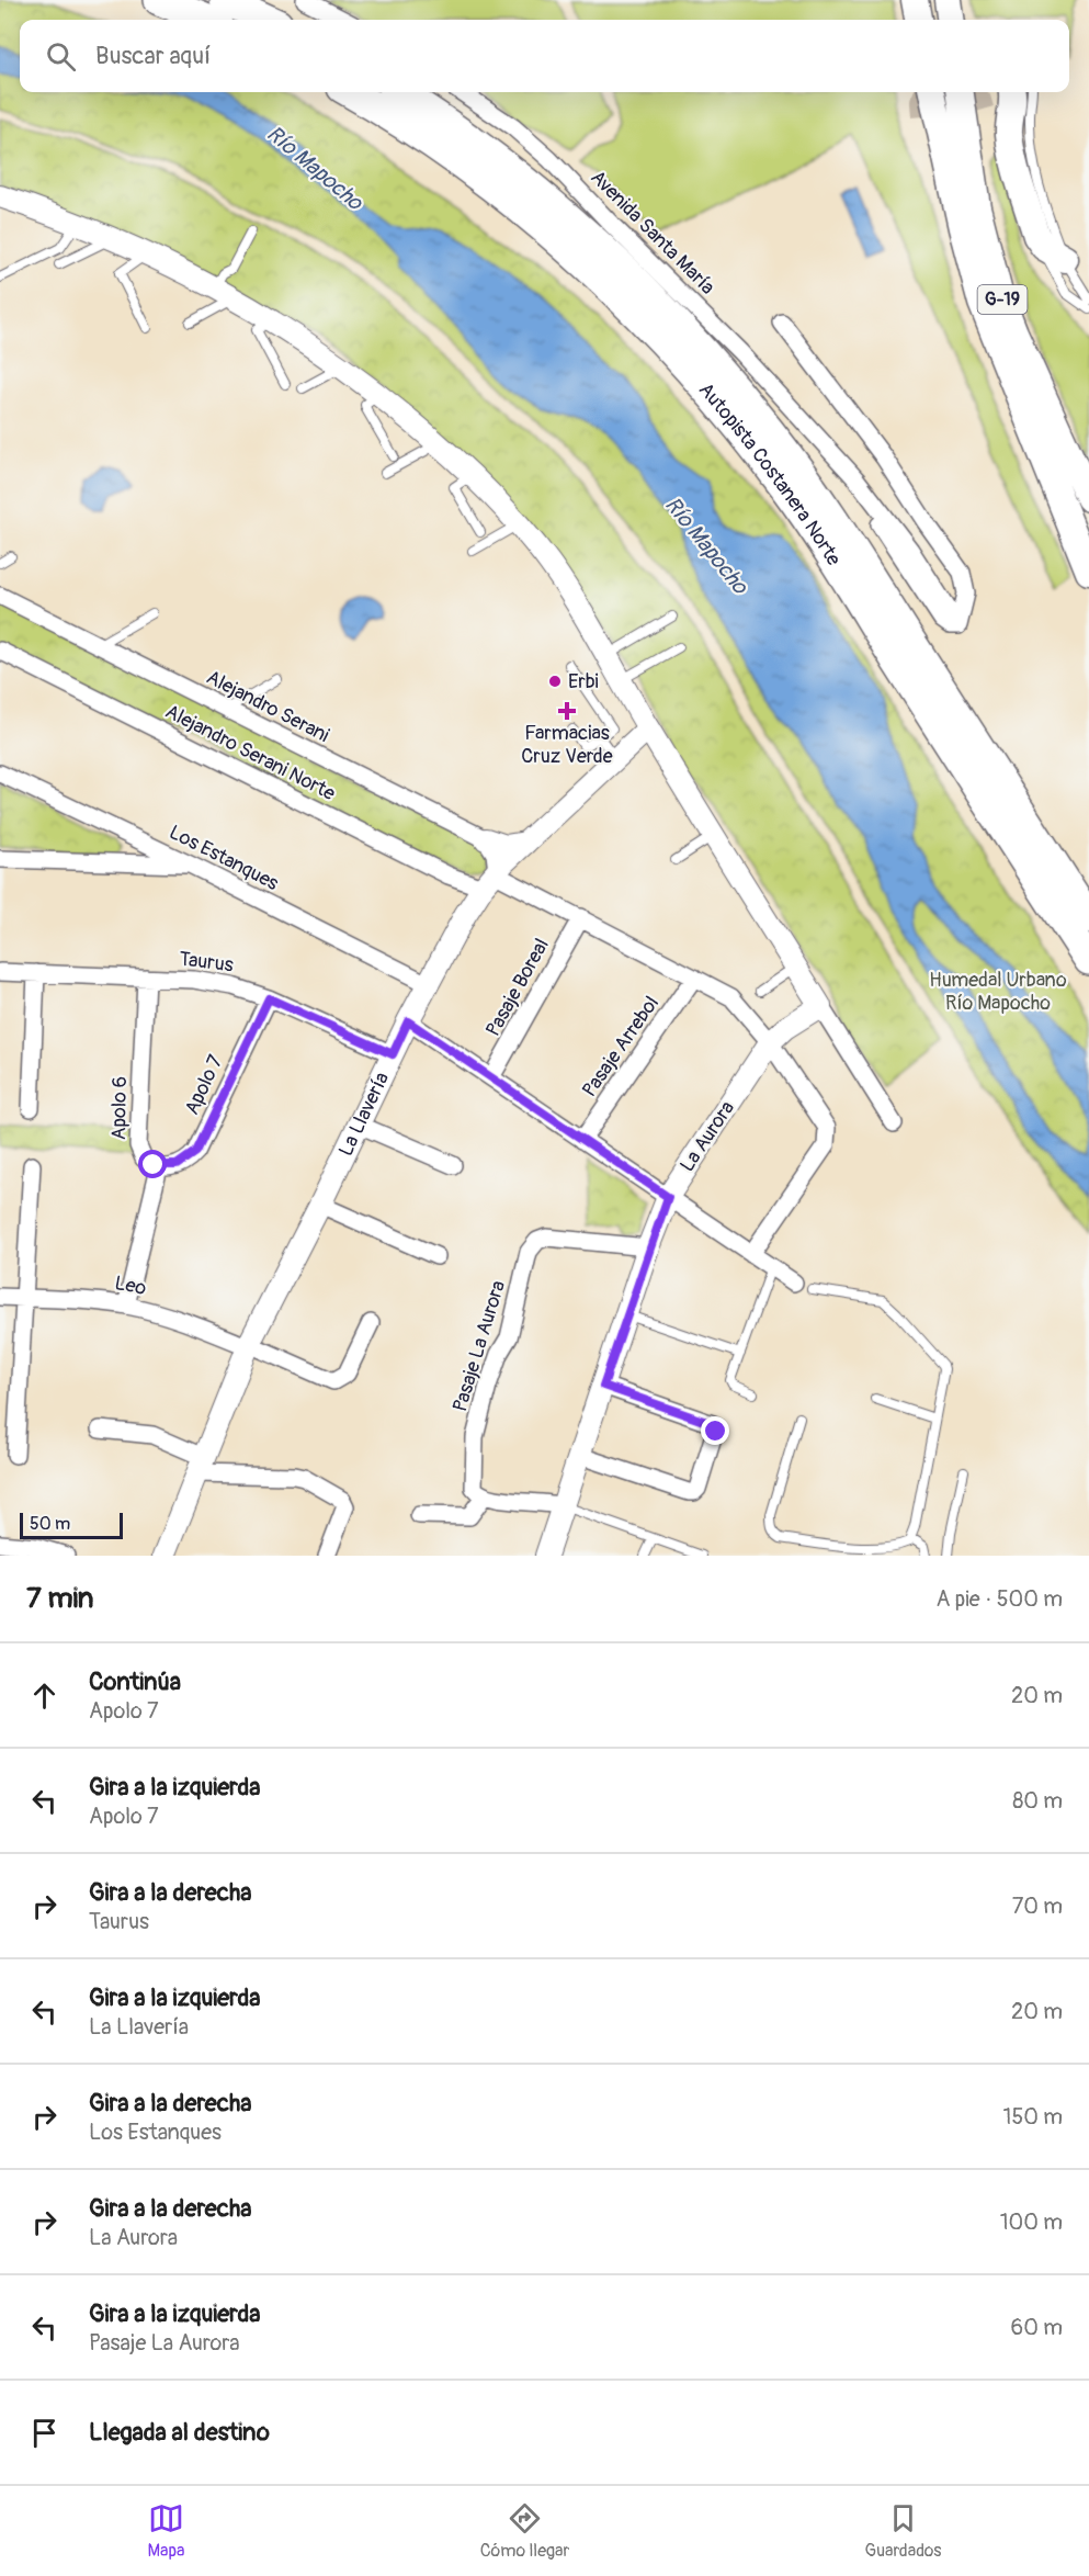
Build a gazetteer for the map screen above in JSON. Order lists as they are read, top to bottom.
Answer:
{
  "streets": {
    "highway": ["Autopista Costanera Norte"],
    "main road": ["G-19"],
    "street": [
      "Avenida Santa María",
      "Alejandro Serani",
      "Alejandro Serani Norte",
      "Los Estanques",
      "Taurus",
      "Pasaje Boreal",
      "Pasaje Arrebol",
      "Apolo 7",
      "Apolo 6",
      "La Llavería",
      "La Aurora",
      "Leo",
      "Pasaje La Aurora"
    ]
  },
  "crossings": [
    ["Alejandro Serani Norte", "La Llavería"],
    ["Los Estanques", "La Llavería"],
    ["Taurus", "Apolo 7"],
    ["Taurus", "Apolo 6"],
    ["Taurus", "La Llavería"],
    ["Apolo 7", "Apolo 6"],
    ["La Llavería", "Leo"],
    ["La Aurora", "Pasaje La Aurora"]
  ],
  "water": ["Río Mapocho"],
  "parks": ["Humedal Urbano Río Mapocho"],
  "places": {
    "other": ["Erbi"],
    "health": ["Farmacias Cruz Verde"]
  },
  "scale_bar": "50 m",
  "page": {
    "search": "Buscar aquí",
    "scale": "50 m",
    "heading": ["7 min", "A pie · 500 m"],
    "list": [
      ["Continúa", "Apolo 7", "20 m"],
      ["Gira a la izquierda", "Apolo 7", "80 m"],
      ["Gira a la derecha", "Taurus", "70 m"],
      ["Gira a la izquierda", "La Llavería", "20 m"],
      ["Gira a la derecha", "Los Estanques", "150 m"],
      ["Gira a la derecha", "La Aurora", "100 m"],
      ["Gira a la izquierda", "Pasaje La Aurora", "60 m"],
      "Llegada al destino"
    ],
    "nav": ["Mapa", "Cómo llegar", "Guardados"]
  }
}
